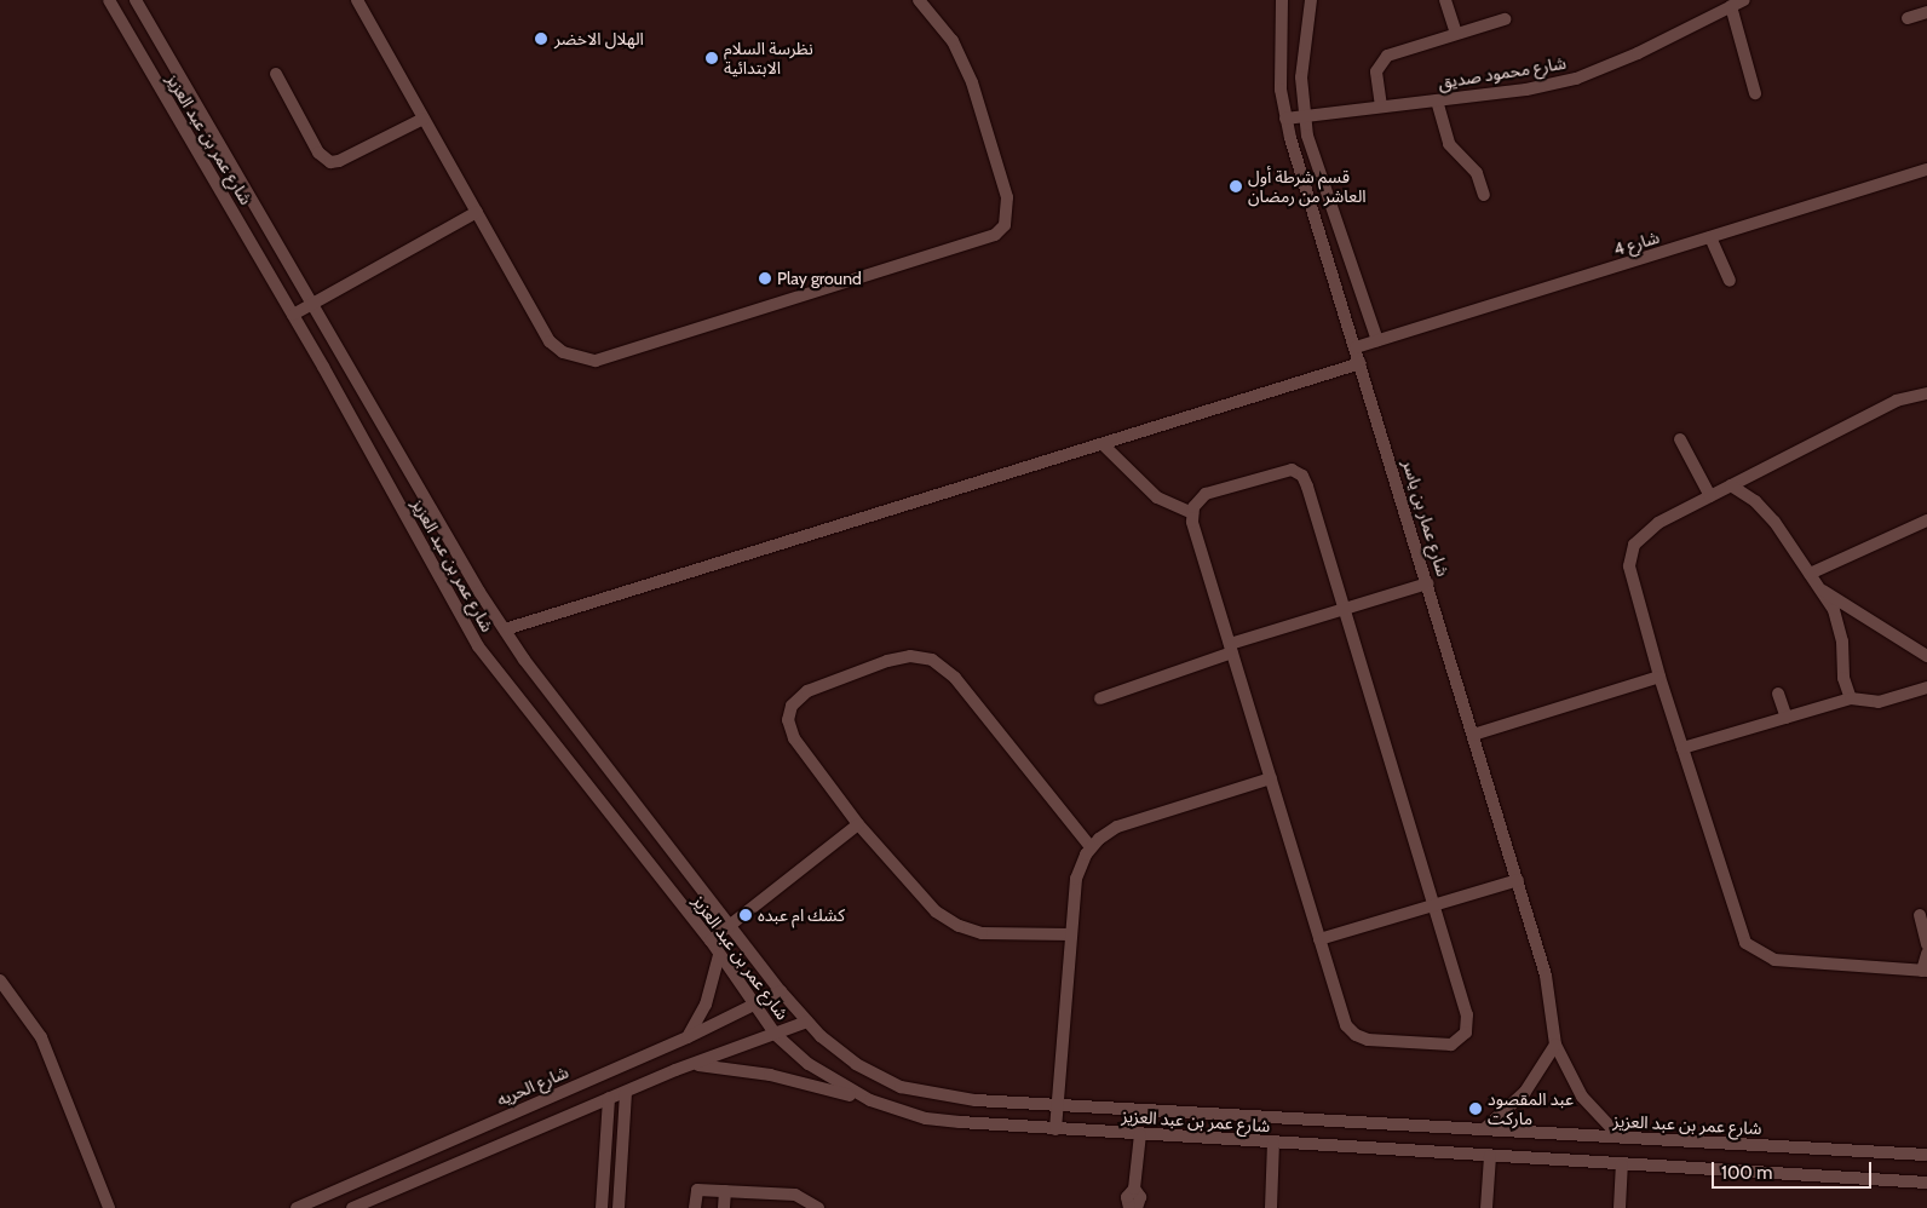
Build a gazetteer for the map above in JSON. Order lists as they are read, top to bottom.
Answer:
{
  "streets": {
    "street": [
      "شارع محمود صديق",
      "شارع عمر بن عبد العزيز",
      "شارع 4",
      "شارع عمار بن ياسر",
      "شارع الحريه"
    ]
  },
  "crossings": [
    ["شارع محمود صديق", "شارع عمار بن ياسر"],
    ["شارع عمر بن عبد العزيز", "شارع عمار بن ياسر"],
    ["شارع عمر بن عبد العزيز", "شارع الحريه"],
    ["شارع 4", "شارع عمار بن ياسر"]
  ],
  "places": [
    "الهلال الاخضر",
    "نظرسة السلام الابتدائية",
    "قسم شرطة أول العاشر من رمضان",
    "Play ground",
    "كشك ام عبده",
    "عبد المقصود ماركت"
  ],
  "scale_bar": "100 m"
}
